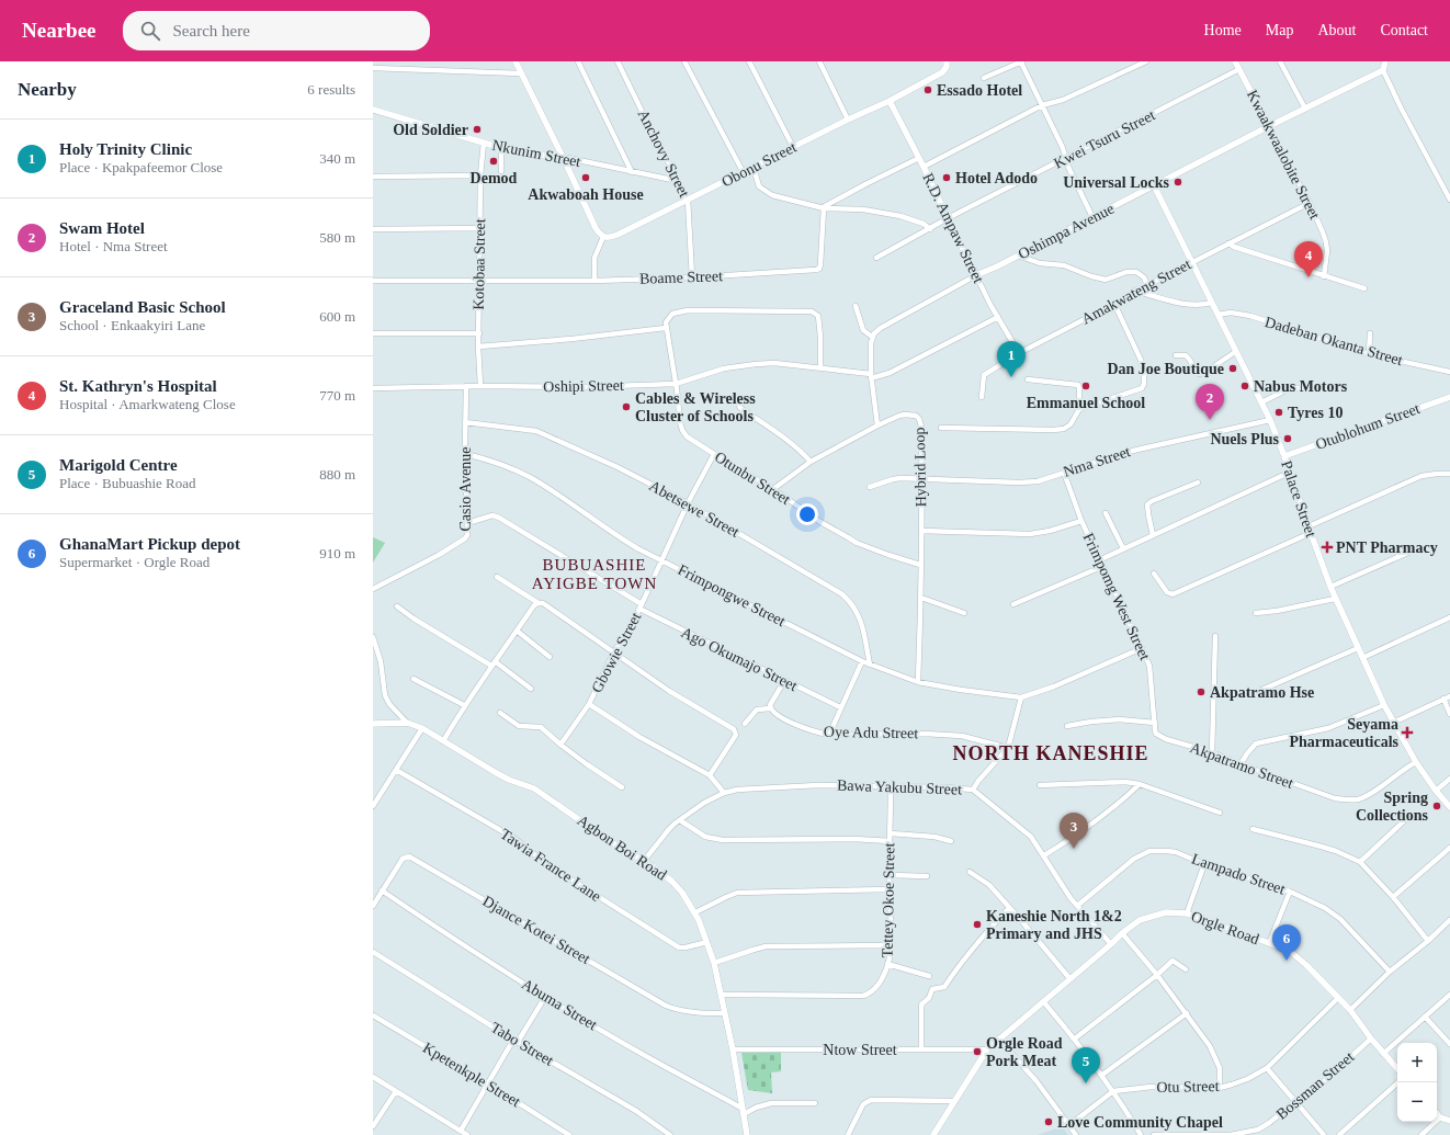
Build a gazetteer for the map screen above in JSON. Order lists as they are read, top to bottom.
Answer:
{
  "streets": {
    "street": [
      "Kwei Tsuru Street",
      "Nkunim Street",
      "Anchovy Street",
      "Kwaakwaalobite Street",
      "Obonu Street",
      "R.D. Ampaw Street",
      "Oshimpa Avenue",
      "Kotobaa Street",
      "Boame Street",
      "Amakwateng Street",
      "Dadeban Okanta Street",
      "Oshipi Street",
      "Otublohum Street",
      "Nma Street",
      "Hybrid Loop",
      "Otunbu Street",
      "Casio Avenue",
      "Palace Street",
      "Abetsewe Street",
      "Frimpongwe Street",
      "Frimpomg West Street",
      "Gbowie Street",
      "Ago Okumajo Street",
      "Oye Adu Street",
      "Akpatramo Street",
      "Bawa Yakubu Street",
      "Agbon Boi Road",
      "Tawia France Lane",
      "Lampado Street",
      "Tettey Okoe Street",
      "Orgle Road",
      "Djance Kotei Street",
      "Abuma Street",
      "Tabo Street",
      "Ntow Street",
      "Kpetenkple Street",
      "Bossman Street",
      "Otu Street"
    ]
  },
  "crossings": [
    ["Kwei Tsuru Street", "Kwaakwaalobite Street"],
    ["Kwei Tsuru Street", "R.D. Ampaw Street"],
    ["Nkunim Street", "Anchovy Street"],
    ["Nkunim Street", "Kotobaa Street"],
    ["Anchovy Street", "Obonu Street"],
    ["Anchovy Street", "Boame Street"],
    ["Kwaakwaalobite Street", "Oshimpa Avenue"],
    ["Kwaakwaalobite Street", "Amakwateng Street"],
    ["Obonu Street", "R.D. Ampaw Street"],
    ["R.D. Ampaw Street", "Oshimpa Avenue"],
    ["R.D. Ampaw Street", "Amakwateng Street"],
    ["R.D. Ampaw Street", "Oshipi Street"],
    ["Oshimpa Avenue", "Palace Street"],
    ["Kotobaa Street", "Boame Street"],
    ["Kotobaa Street", "Oshipi Street"],
    ["Amakwateng Street", "Palace Street"],
    ["Dadeban Okanta Street", "Palace Street"],
    ["Oshipi Street", "Otunbu Street"],
    ["Oshipi Street", "Casio Avenue"],
    ["Otublohum Street", "Palace Street"],
    ["Nma Street", "Hybrid Loop"],
    ["Nma Street", "Palace Street"],
    ["Nma Street", "Frimpomg West Street"],
    ["Hybrid Loop", "Otunbu Street"],
    ["Otunbu Street", "Gbowie Street"],
    ["Casio Avenue", "Abetsewe Street"],
    ["Casio Avenue", "Frimpongwe Street"],
    ["Casio Avenue", "Ago Okumajo Street"],
    ["Palace Street", "Akpatramo Street"],
    ["Abetsewe Street", "Frimpongwe Street"],
    ["Abetsewe Street", "Gbowie Street"],
    ["Frimpongwe Street", "Gbowie Street"],
    ["Frimpomg West Street", "Akpatramo Street"],
    ["Gbowie Street", "Ago Okumajo Street"],
    ["Gbowie Street", "Bawa Yakubu Street"],
    ["Bawa Yakubu Street", "Agbon Boi Road"],
    ["Bawa Yakubu Street", "Lampado Street"],
    ["Bawa Yakubu Street", "Tettey Okoe Street"],
    ["Bawa Yakubu Street", "Orgle Road"],
    ["Agbon Boi Road", "Tawia France Lane"],
    ["Agbon Boi Road", "Tettey Okoe Street"],
    ["Agbon Boi Road", "Djance Kotei Street"],
    ["Agbon Boi Road", "Abuma Street"],
    ["Agbon Boi Road", "Ntow Street"],
    ["Orgle Road", "Ntow Street"],
    ["Orgle Road", "Bossman Street"],
    ["Orgle Road", "Otu Street"],
    ["Djance Kotei Street", "Abuma Street"]
  ],
  "districts": ["BUBUASHIE AYIGBE TOWN", "NORTH KANESHIE"],
  "places": {
    "other": [
      "Essado Hotel",
      "Old Soldier",
      "Demod",
      "Akwaboah House",
      "Hotel Adodo",
      "Universal Locks",
      "Dan Joe Boutique",
      "Emmanuel School",
      "Nabus Motors",
      "Cables & Wireless Cluster of Schools",
      "Tyres 10",
      "Nuels Plus",
      "Akpatramo Hse",
      "Spring Collections",
      "Kaneshie North 1&2 Primary and JHS",
      "Orgle Road Pork Meat",
      "Love Community Chapel"
    ],
    "health": ["PNT Pharmacy", "Seyama Pharmaceuticals"]
  },
  "page": {
    "header": "Nearbee",
    "search": "Search here",
    "nav": [
      "Home",
      "Map",
      "About",
      "Contact"
    ],
    "heading": ["Nearby", "6 results"],
    "list": [
      {
        "mark": "1",
        "name": "Holy Trinity Clinic",
        "note": "Place · Kpakpafeemor Close",
        "value": "340 m"
      },
      {
        "mark": "2",
        "name": "Swam Hotel",
        "note": "Hotel · Nma Street",
        "value": "580 m"
      },
      {
        "mark": "3",
        "name": "Graceland Basic School",
        "note": "School · Enkaakyiri Lane",
        "value": "600 m"
      },
      {
        "mark": "4",
        "name": "St. Kathryn's Hospital",
        "note": "Hospital · Amarkwateng Close",
        "value": "770 m"
      },
      {
        "mark": "5",
        "name": "Marigold Centre",
        "note": "Place · Bubuashie Road",
        "value": "880 m"
      },
      {
        "mark": "6",
        "name": "GhanaMart Pickup depot",
        "note": "Supermarket · Orgle Road",
        "value": "910 m"
      }
    ],
    "pins": [
      "4",
      "1",
      "2",
      "3",
      "6",
      "5"
    ],
    "map_buttons": ["+", "−"]
  }
}
